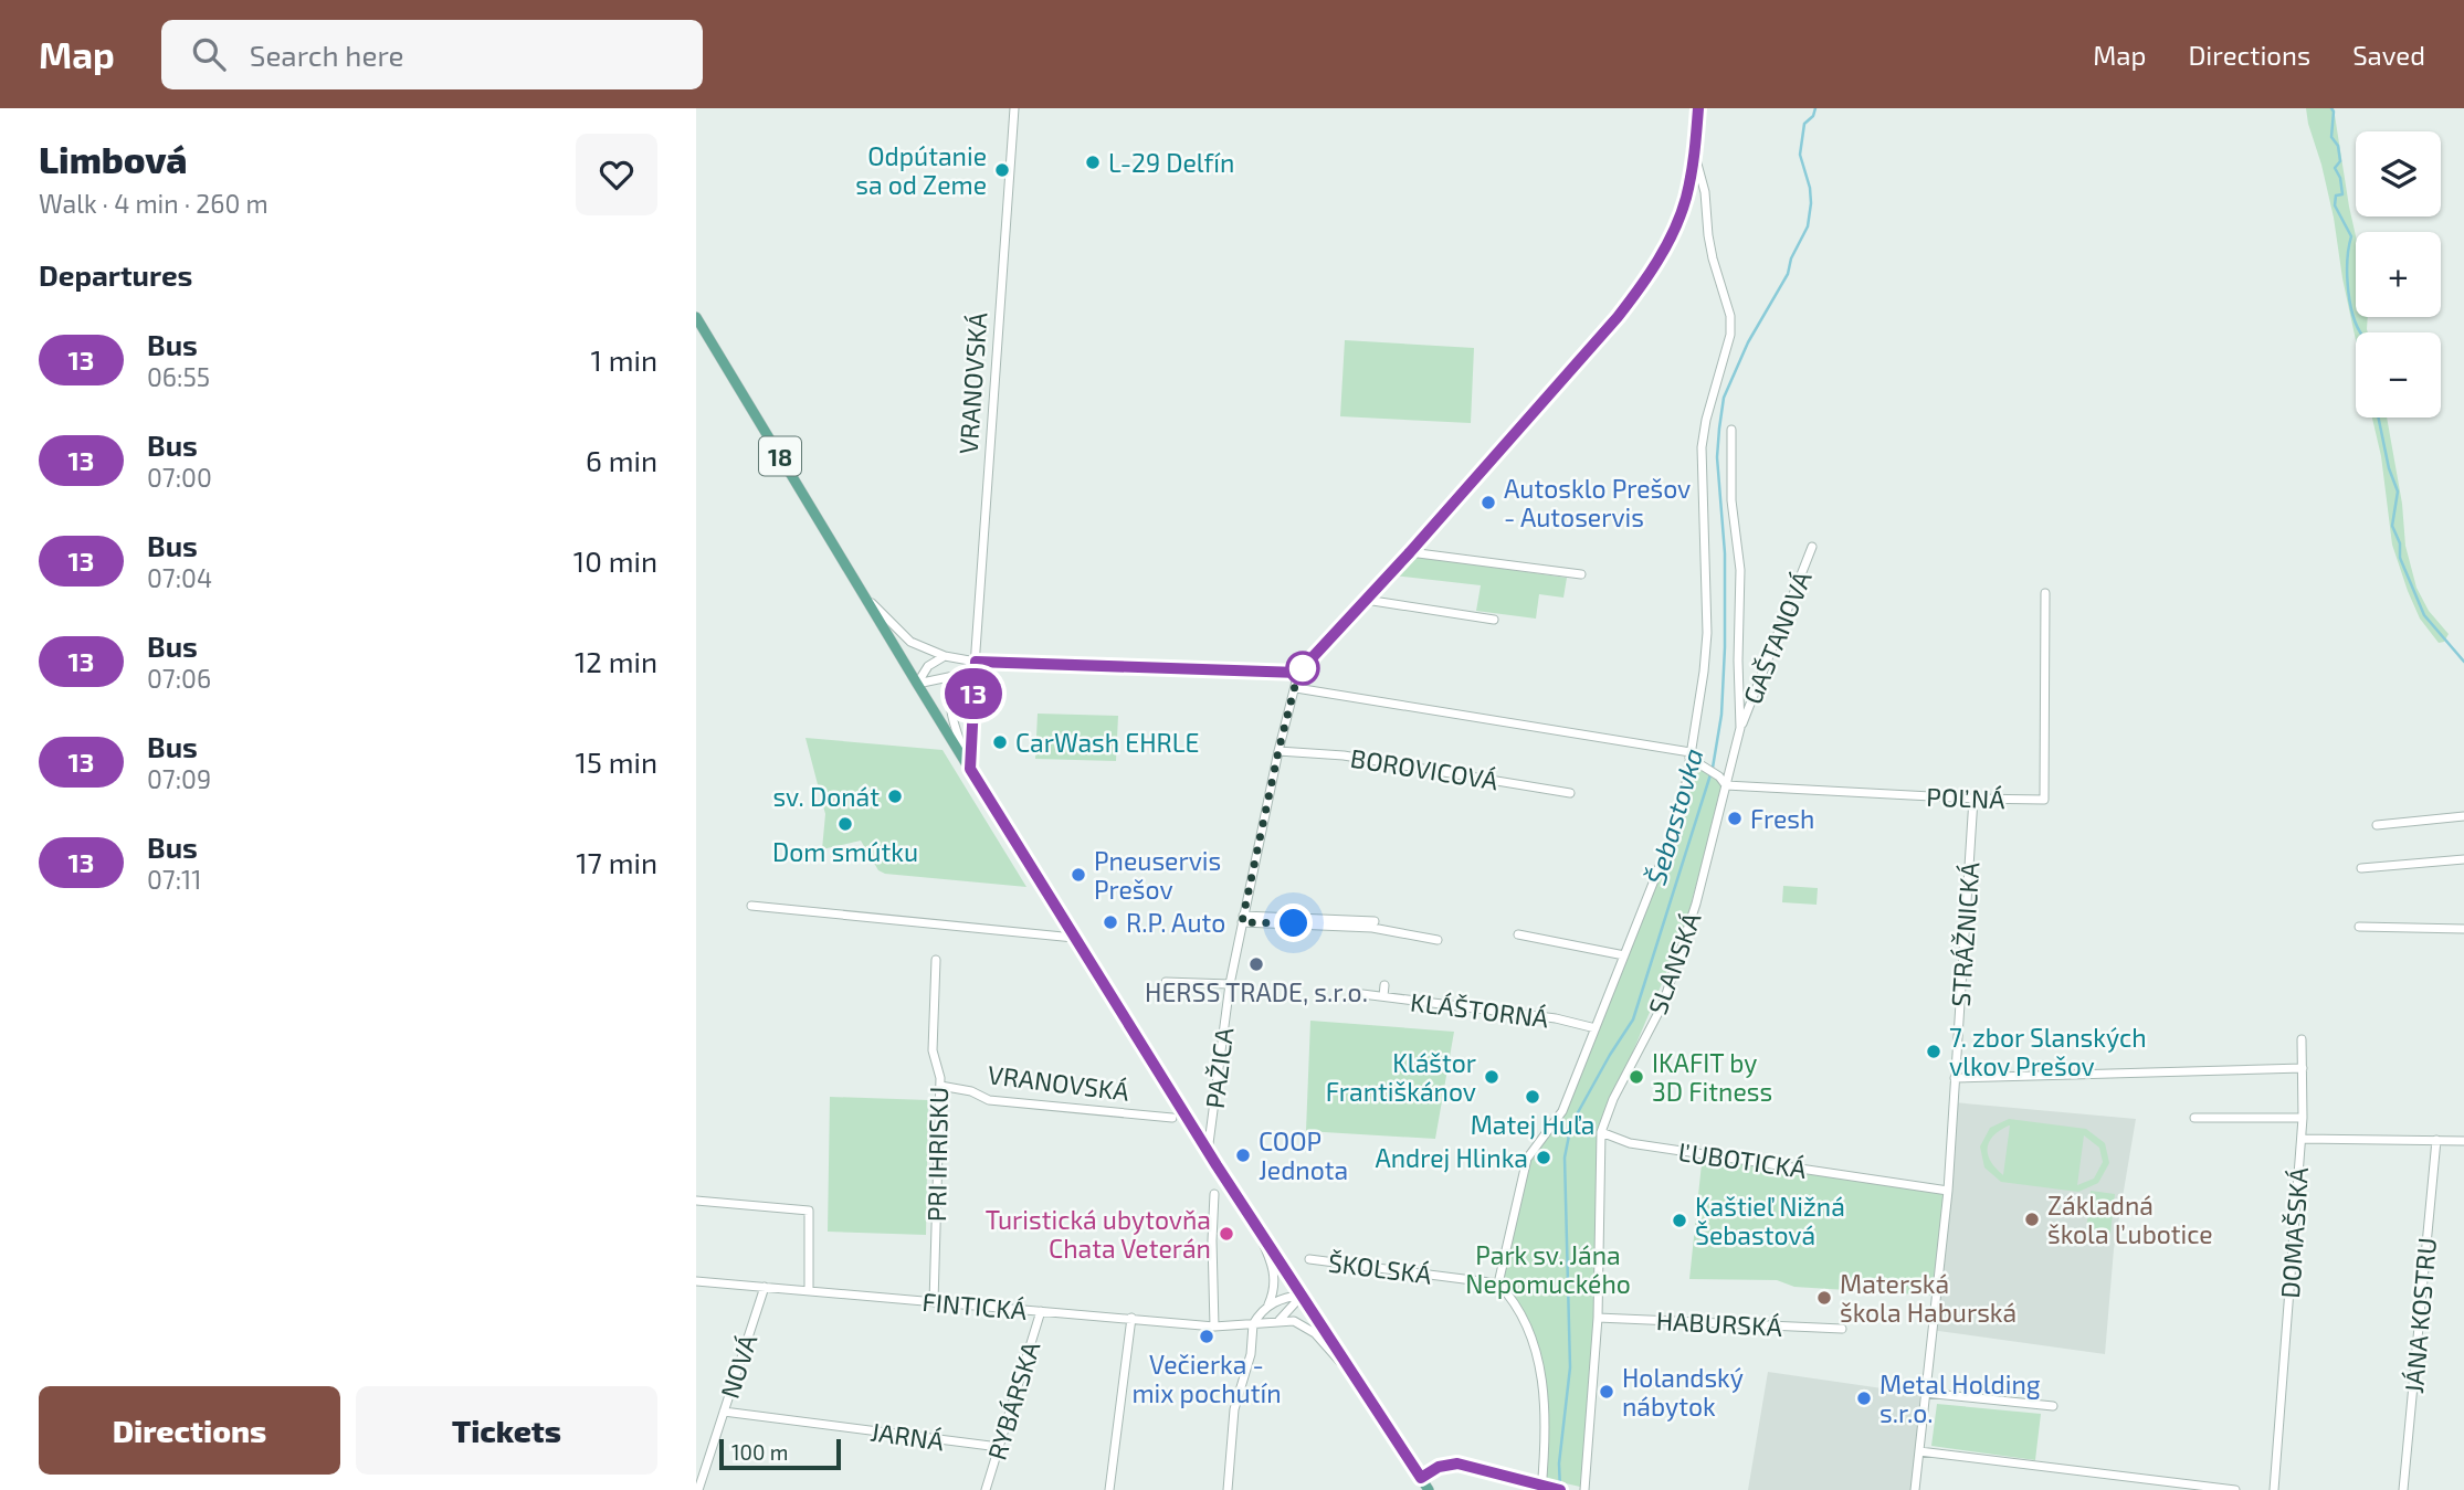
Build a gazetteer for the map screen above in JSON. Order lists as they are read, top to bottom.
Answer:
{
  "streets": {
    "main road": ["VRANOVSKÁ", "18"],
    "street": [
      "GAŠTANOVÁ",
      "BOROVICOVÁ",
      "POĽNÁ",
      "STRÁŽNICKÁ",
      "SLANSKÁ",
      "KLÁŠTORNÁ",
      "PAŽICA",
      "PRI IHRISKU",
      "ĽUBOTICKÁ",
      "DOMAŠSKÁ",
      "ŠKOLSKÁ",
      "FINTICKÁ",
      "JÁNA KOSTRU",
      "HABURSKÁ",
      "NOVÁ",
      "RYBÁRSKA",
      "JARNÁ"
    ]
  },
  "crossings": [
    ["VRANOVSKÁ", "PAŽICA"],
    ["VRANOVSKÁ", "PRI IHRISKU"],
    ["VRANOVSKÁ", "FINTICKÁ"],
    ["GAŠTANOVÁ", "SLANSKÁ"],
    ["BOROVICOVÁ", "PAŽICA"],
    ["POĽNÁ", "STRÁŽNICKÁ"],
    ["POĽNÁ", "SLANSKÁ"],
    ["STRÁŽNICKÁ", "ĽUBOTICKÁ"],
    ["SLANSKÁ", "KLÁŠTORNÁ"],
    ["SLANSKÁ", "ĽUBOTICKÁ"],
    ["SLANSKÁ", "ŠKOLSKÁ"],
    ["SLANSKÁ", "HABURSKÁ"],
    ["PRI IHRISKU", "FINTICKÁ"],
    ["DOMAŠSKÁ", "JÁNA KOSTRU"],
    ["FINTICKÁ", "NOVÁ"],
    ["FINTICKÁ", "RYBÁRSKA"],
    ["NOVÁ", "JARNÁ"],
    ["RYBÁRSKA", "JARNÁ"]
  ],
  "water": ["Šebastovka"],
  "parks": ["Park sv. Jána Nepomuckého"],
  "places": [
    "L-29 Delfín",
    "Odpútanie sa od Zeme",
    "Autosklo Prešov - Autoservis",
    "CarWash EHRLE",
    "sv. Donát",
    "Fresh",
    "Dom smútku",
    "Pneuservis Prešov",
    "R.P. Auto",
    "HERSS TRADE, s.r.o.",
    "7. zbor Slanských vlkov Prešov",
    "Kláštor Františkánov",
    "IKAFIT by 3D Fitness",
    "Matej Huľa",
    "COOP Jednota",
    "Andrej Hlinka",
    "Základná škola Ľubotice",
    "Kaštieľ Nižná Šebastová",
    "Turistická ubytovňa Chata Veterán",
    "Materská škola Haburská",
    "Večierka - mix pochutín",
    "Holandský nábytok",
    "Metal Holding s.r.o."
  ],
  "lines": ["bus line 13"],
  "scale_bar": "100 m",
  "page": {
    "header": "Map",
    "search": "Search here",
    "nav": ["Map", "Directions", "Saved"],
    "heading": [
      ["Limbová", "Walk · 4 min · 260 m"],
      "Departures"
    ],
    "on_map": "13",
    "map_buttons": ["+", "−"],
    "list": [
      {
        "mark": "13",
        "name": "Bus",
        "note": "06:55",
        "value": "1 min"
      },
      {
        "mark": "13",
        "name": "Bus",
        "note": "07:00",
        "value": "6 min"
      },
      {
        "mark": "13",
        "name": "Bus",
        "note": "07:04",
        "value": "10 min"
      },
      {
        "mark": "13",
        "name": "Bus",
        "note": "07:06",
        "value": "12 min"
      },
      {
        "mark": "13",
        "name": "Bus",
        "note": "07:09",
        "value": "15 min"
      },
      {
        "mark": "13",
        "name": "Bus",
        "note": "07:11",
        "value": "17 min"
      }
    ],
    "buttons": ["Directions", "Tickets"],
    "scale": "100 m"
  }
}
